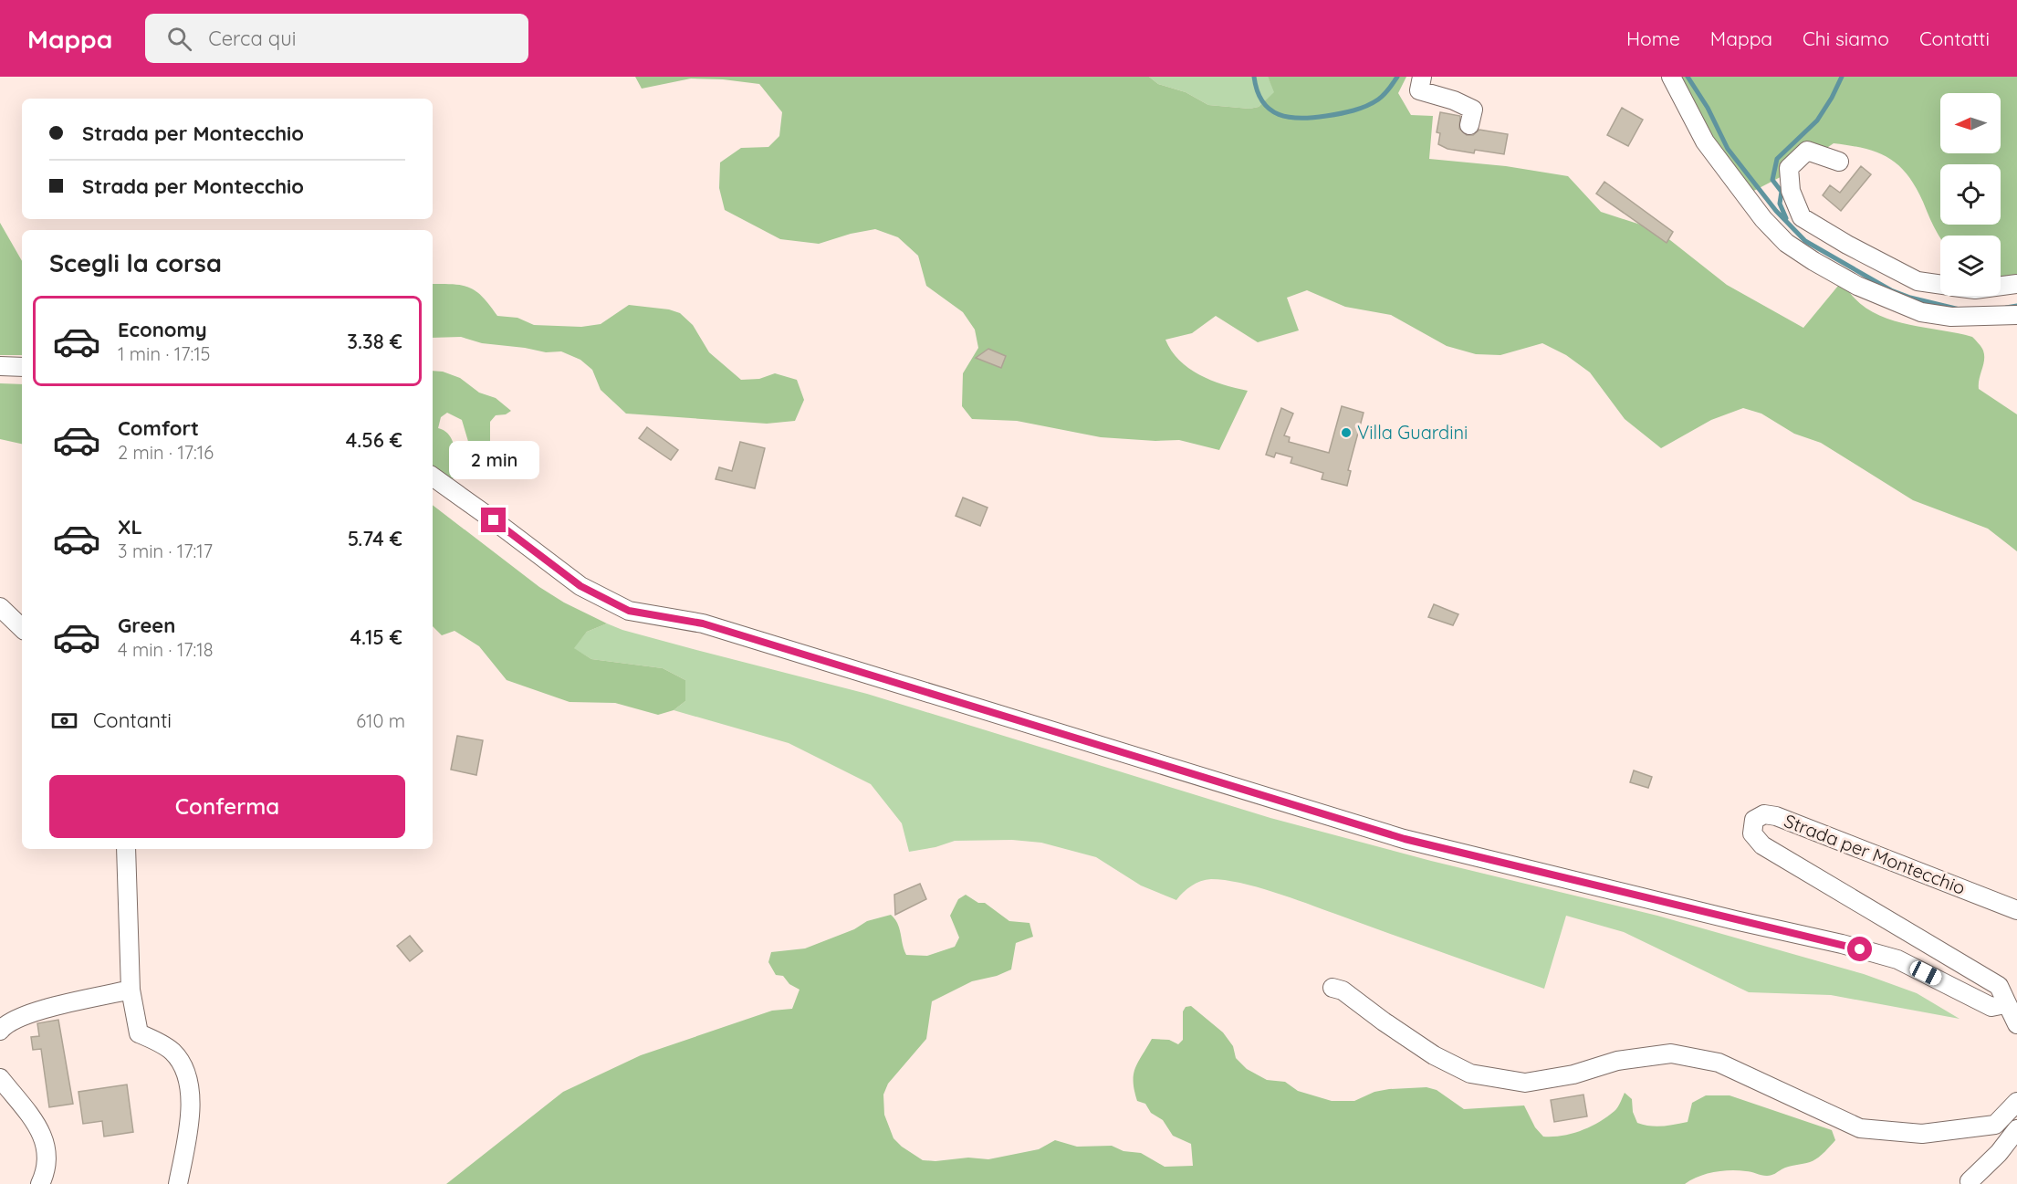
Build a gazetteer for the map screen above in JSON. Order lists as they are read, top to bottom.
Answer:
{
  "streets": {
    "street": ["Strada per Montecchio"]
  },
  "places": ["Villa Guardini"],
  "north": "left",
  "page": {
    "header": "Mappa",
    "search": "Cerca qui",
    "nav": [
      "Home",
      "Mappa",
      "Chi siamo",
      "Contatti"
    ],
    "banner": ["Strada per Montecchio", "Strada per Montecchio"],
    "heading": "Scegli la corsa",
    "list": [
      {
        "name": "Economy",
        "note": "1 min · 17:15",
        "value": "3.38 €"
      },
      {
        "name": "Comfort",
        "note": "2 min · 17:16",
        "value": "4.56 €"
      },
      {
        "name": "XL",
        "note": "3 min · 17:17",
        "value": "5.74 €"
      },
      {
        "name": "Green",
        "note": "4 min · 17:18",
        "value": "4.15 €"
      }
    ],
    "bubble": "2 min",
    "pay": ["Contanti", "610 m"],
    "buttons": "Conferma"
  }
}
